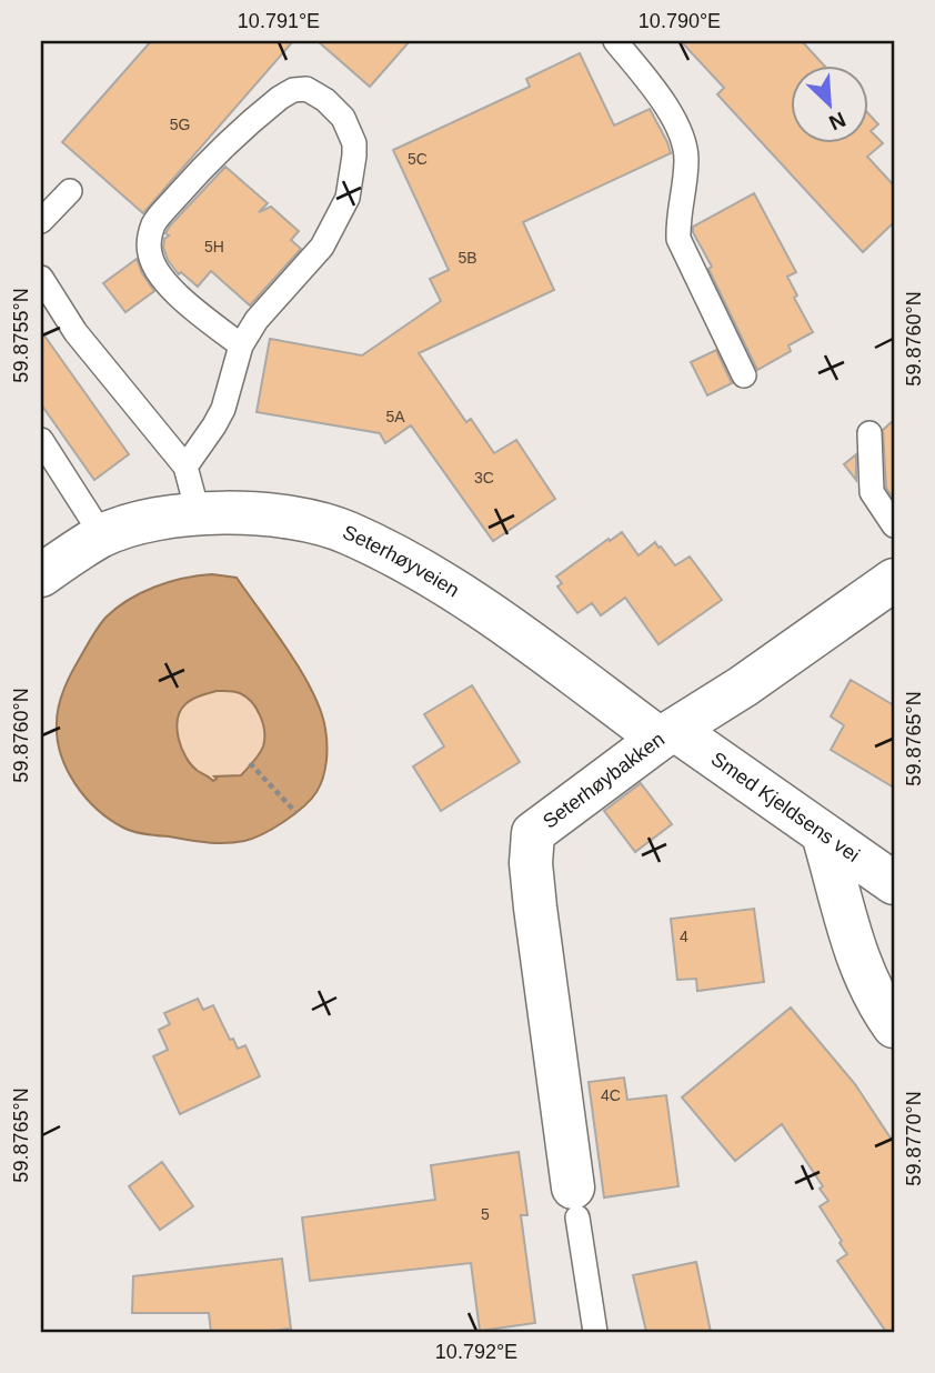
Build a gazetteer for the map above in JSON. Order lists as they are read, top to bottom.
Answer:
{
  "streets": {
    "street": ["Seterhøyveien", "Seterhøybakken", "Smed Kjeldsens vei"]
  },
  "crossings": [
    ["Seterhøyveien", "Seterhøybakken"],
    ["Seterhøyveien", "Smed Kjeldsens vei"],
    ["Seterhøybakken", "Smed Kjeldsens vei"]
  ],
  "house_numbers": [
    "5G",
    "5C",
    "5H",
    "5B",
    "5A",
    "3C",
    "4",
    "4C",
    "5"
  ],
  "north": "bottom right",
  "coordinates": [
    "10.791°E",
    "10.790°E",
    "59.8755°N",
    "59.8760°N",
    "59.8765°N",
    "59.8770°N",
    "10.792°E"
  ]
}
